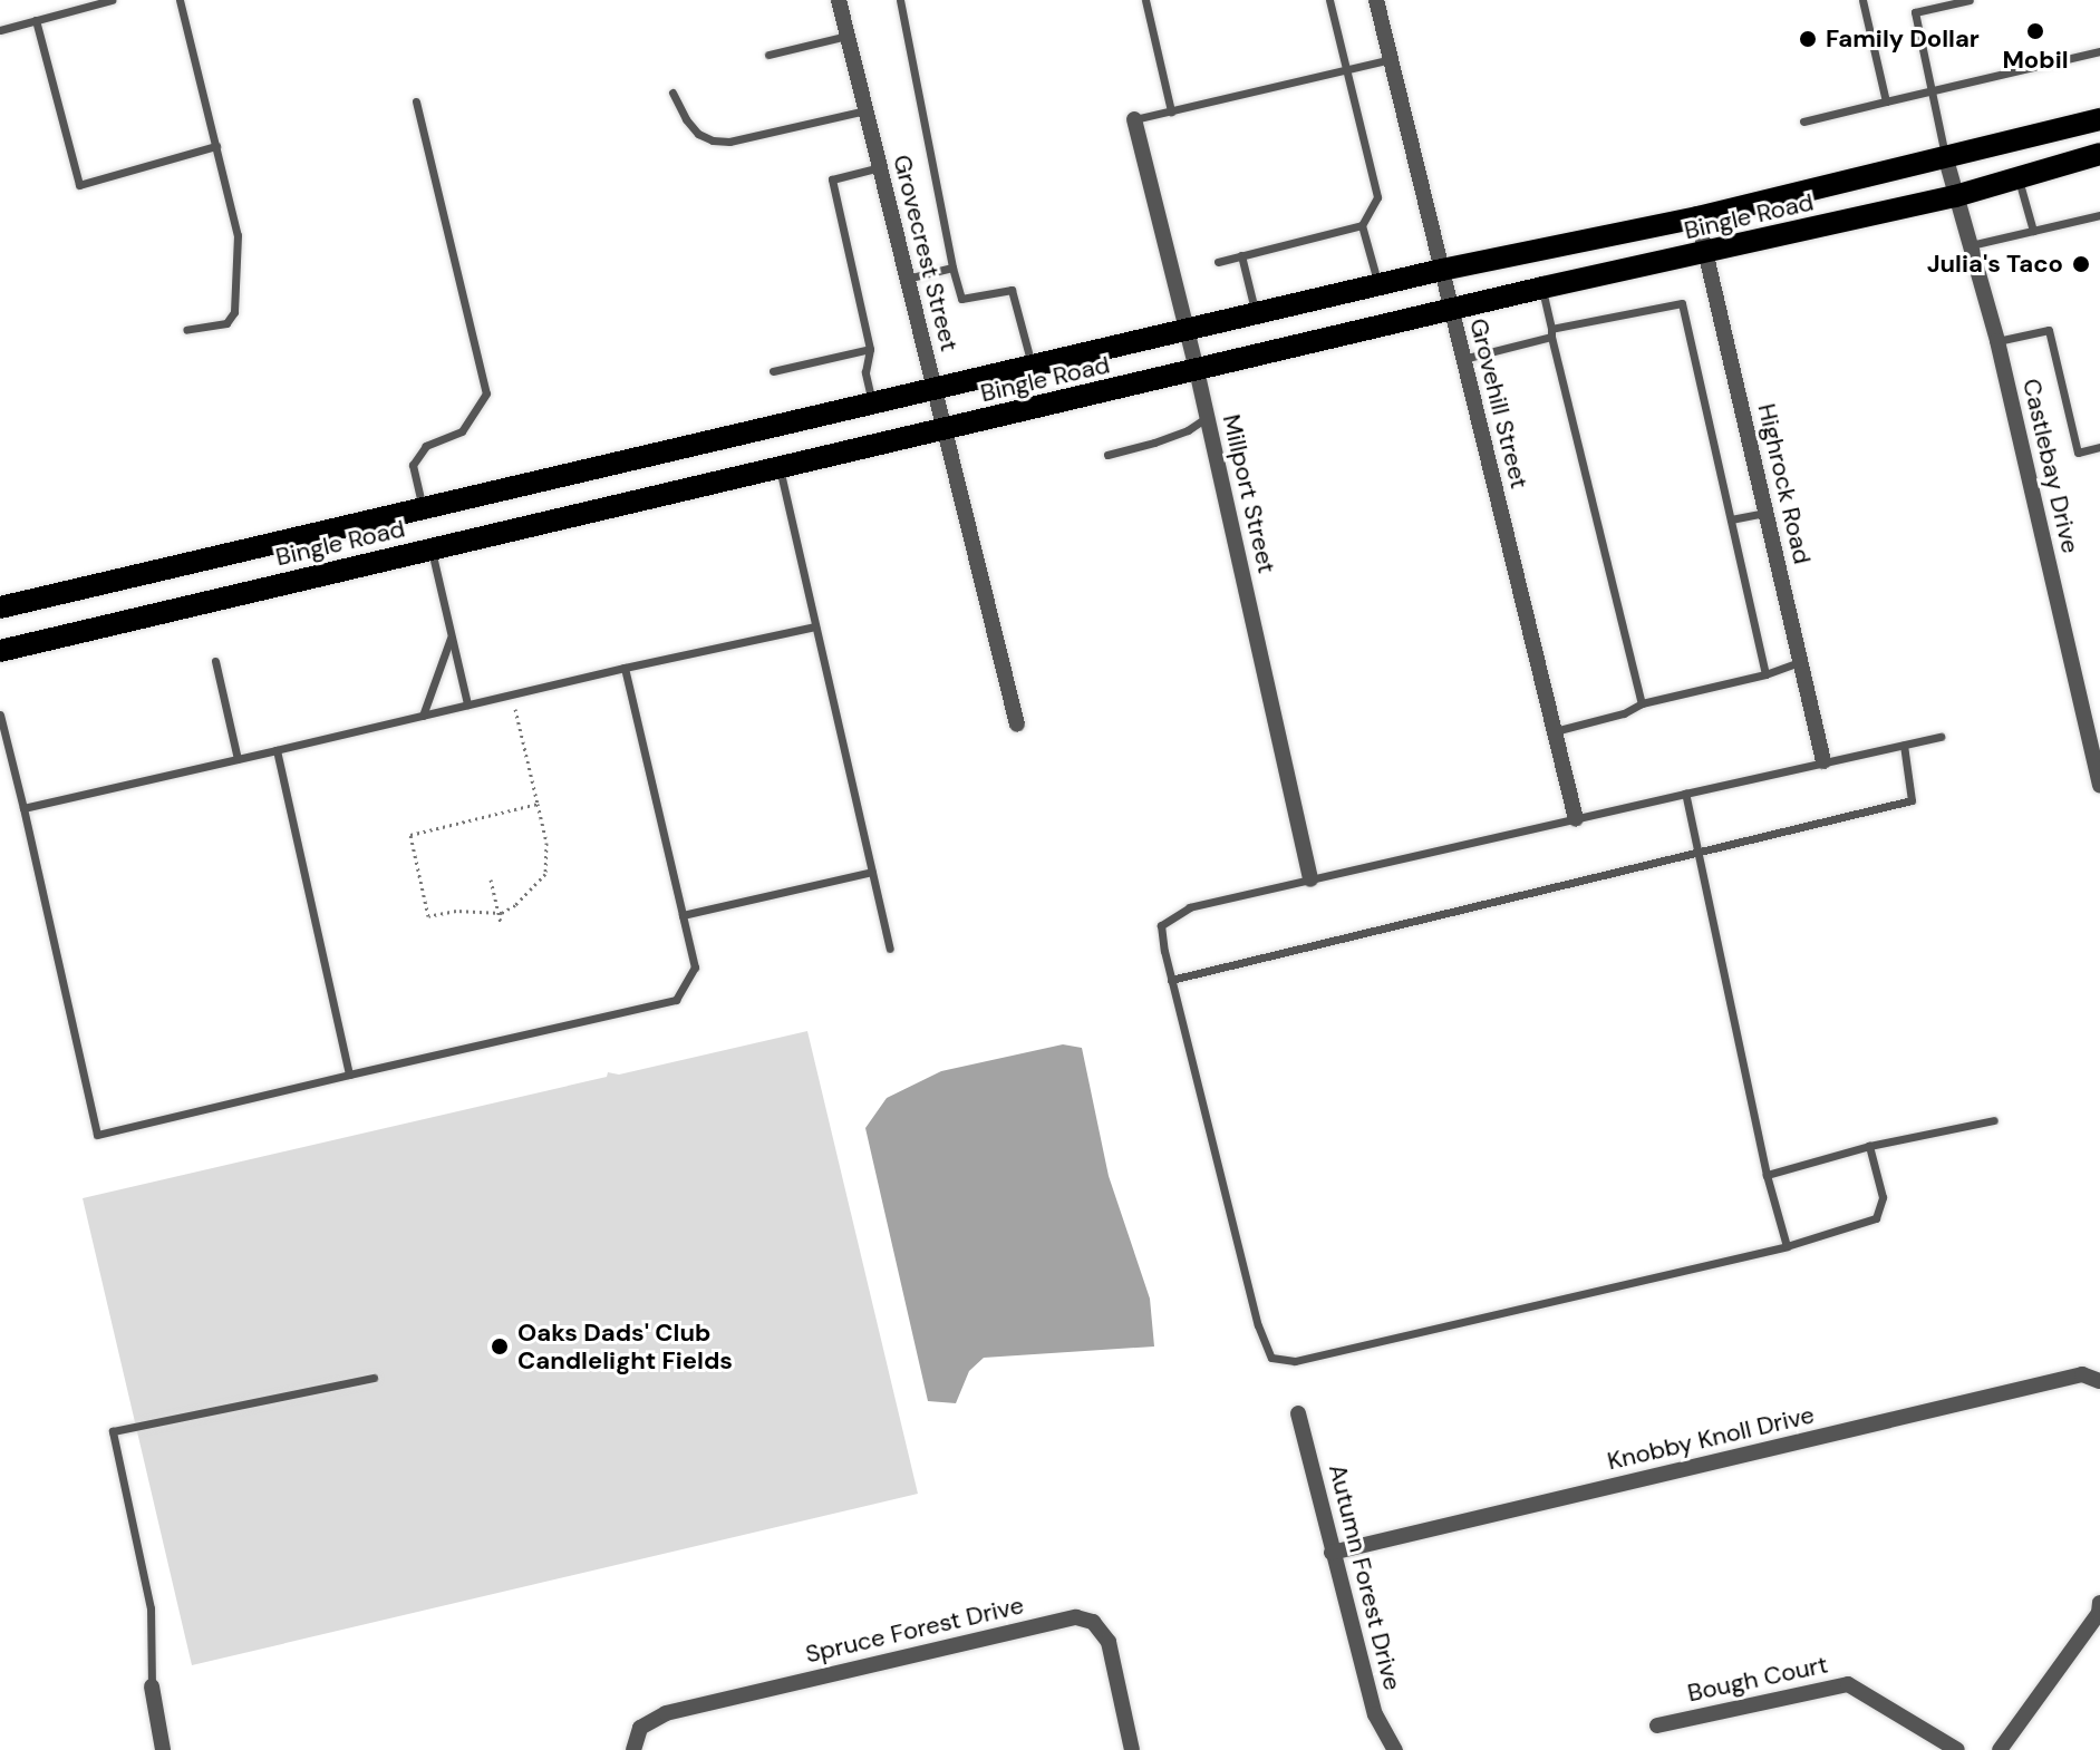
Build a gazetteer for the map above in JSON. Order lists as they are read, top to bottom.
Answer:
{
  "streets": {
    "main road": ["Bingle Road"],
    "street": [
      "Grovecrest Street",
      "Grovehill Street",
      "Castlebay Drive",
      "Highrock Road",
      "Millport Street",
      "Knobby Knoll Drive",
      "Autumn Forest Drive",
      "Spruce Forest Drive",
      "Bough Court"
    ]
  },
  "crossings": [
    ["Bingle Road", "Grovecrest Street"],
    ["Bingle Road", "Grovehill Street"],
    ["Bingle Road", "Castlebay Drive"],
    ["Bingle Road", "Highrock Road"],
    ["Bingle Road", "Millport Street"],
    ["Knobby Knoll Drive", "Autumn Forest Drive"]
  ],
  "places": [
    "Mobil",
    "Family Dollar",
    "Julia's Taco",
    "Oaks Dads' Club Candlelight Fields"
  ]
}
